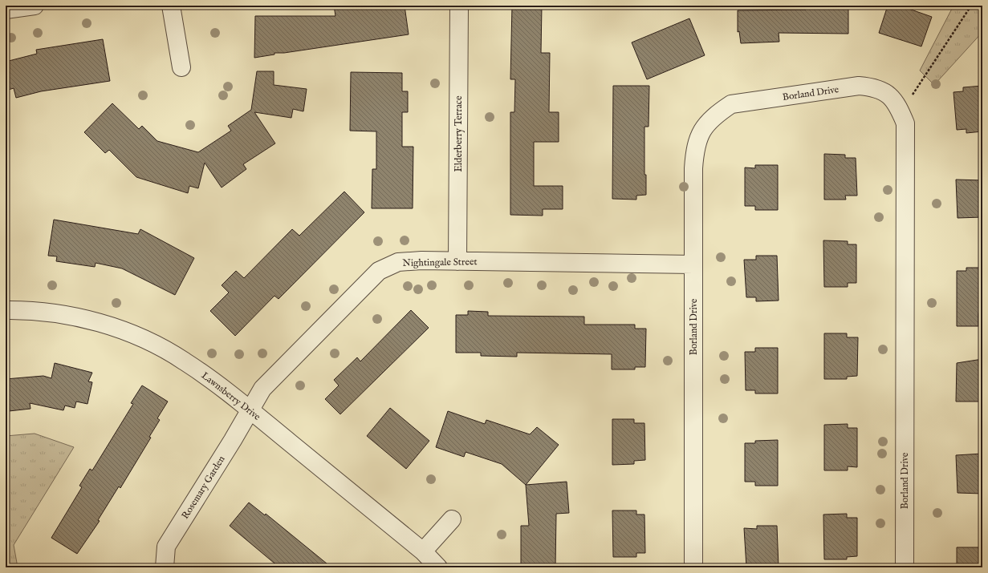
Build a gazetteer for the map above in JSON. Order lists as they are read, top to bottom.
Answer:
{
  "streets": {
    "street": [
      "Borland Drive",
      "Elderberry Terrace",
      "Nightingale Street",
      "Lawnsberry Drive",
      "Rosemary Garden"
    ]
  },
  "crossings": [
    ["Borland Drive", "Nightingale Street"],
    ["Elderberry Terrace", "Nightingale Street"],
    ["Nightingale Street", "Lawnsberry Drive"],
    ["Nightingale Street", "Rosemary Garden"],
    ["Lawnsberry Drive", "Rosemary Garden"]
  ]
}
